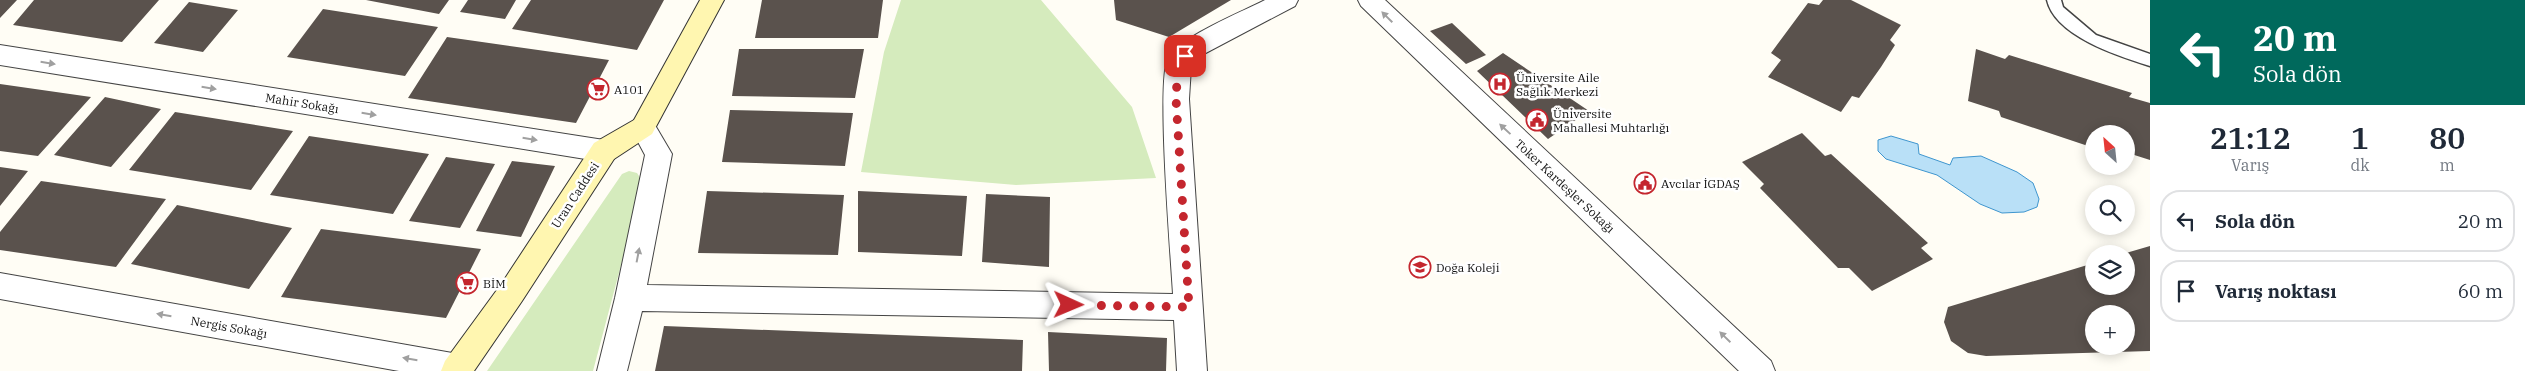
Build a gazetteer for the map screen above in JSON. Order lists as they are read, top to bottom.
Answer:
{
  "streets": {
    "main road": ["Uran Caddesi"],
    "street": ["Mahir Sokağı", "Toker Kardeşler Sokağı", "Nergis Sokağı"]
  },
  "crossings": [
    ["Mahir Sokağı", "Uran Caddesi"],
    ["Uran Caddesi", "Nergis Sokağı"]
  ],
  "one_way": ["Mahir Sokağı", "Toker Kardeşler Sokağı", "Nergis Sokağı"],
  "places": {
    "hospital": ["Üniversite Aile Sağlık Merkezi"],
    "supermarket": ["A101", "BİM"],
    "public building": ["Üniversite Mahallesi Muhtarlığı", "Avcılar İGDAŞ"],
    "school or university": ["Doğa Koleji"]
  },
  "north": "top left",
  "page": {
    "turn": ["20 m", "Sola dön"],
    "eta": [
      "21:12",
      "Varış",
      "1",
      "dk",
      "80",
      "m"
    ],
    "map_buttons": "+",
    "list": [
      {
        "name": "Sola dön",
        "value": "20 m"
      },
      {
        "name": "Varış noktası",
        "value": "60 m"
      }
    ]
  }
}
